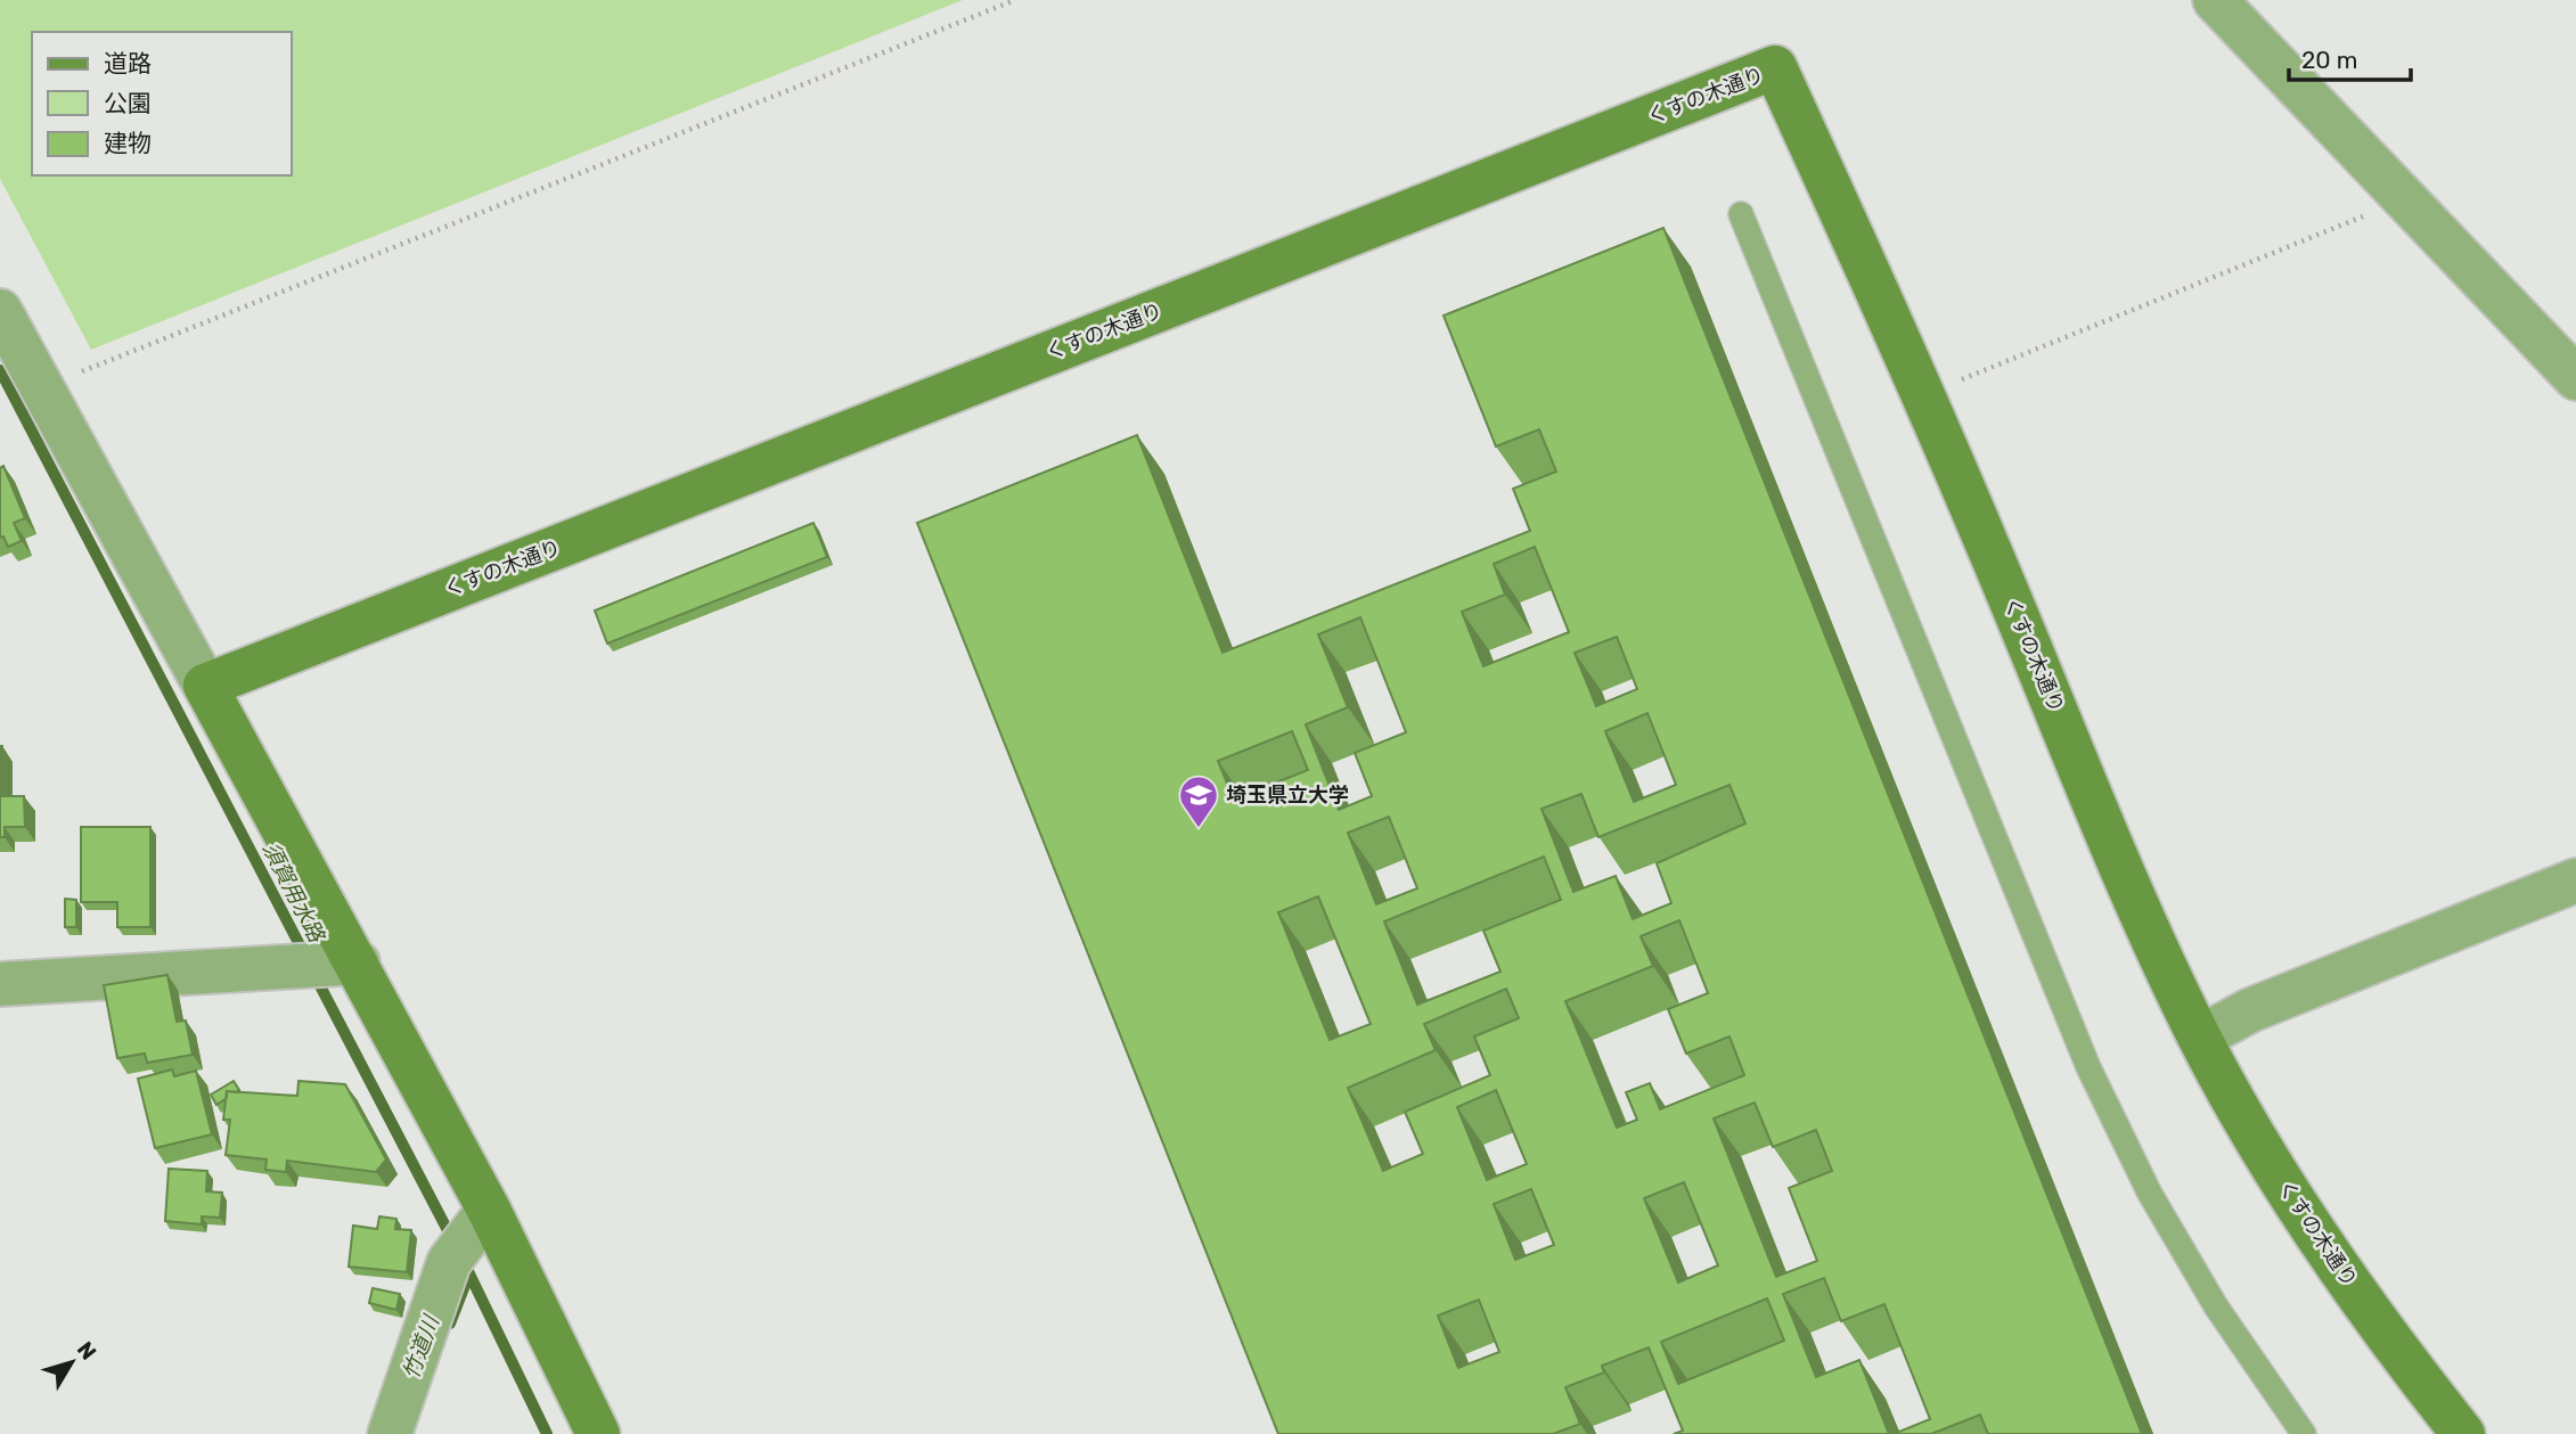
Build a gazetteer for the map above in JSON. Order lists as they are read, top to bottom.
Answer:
{
  "streets": {
    "street": ["くすの木通り"]
  },
  "water": ["須賀用水路", "竹道川"],
  "places": {
    "school or university": ["埼玉県立大学"]
  },
  "legend": ["道路", "公園", "建物"],
  "scale_bar": "20 m",
  "north": "top right"
}
